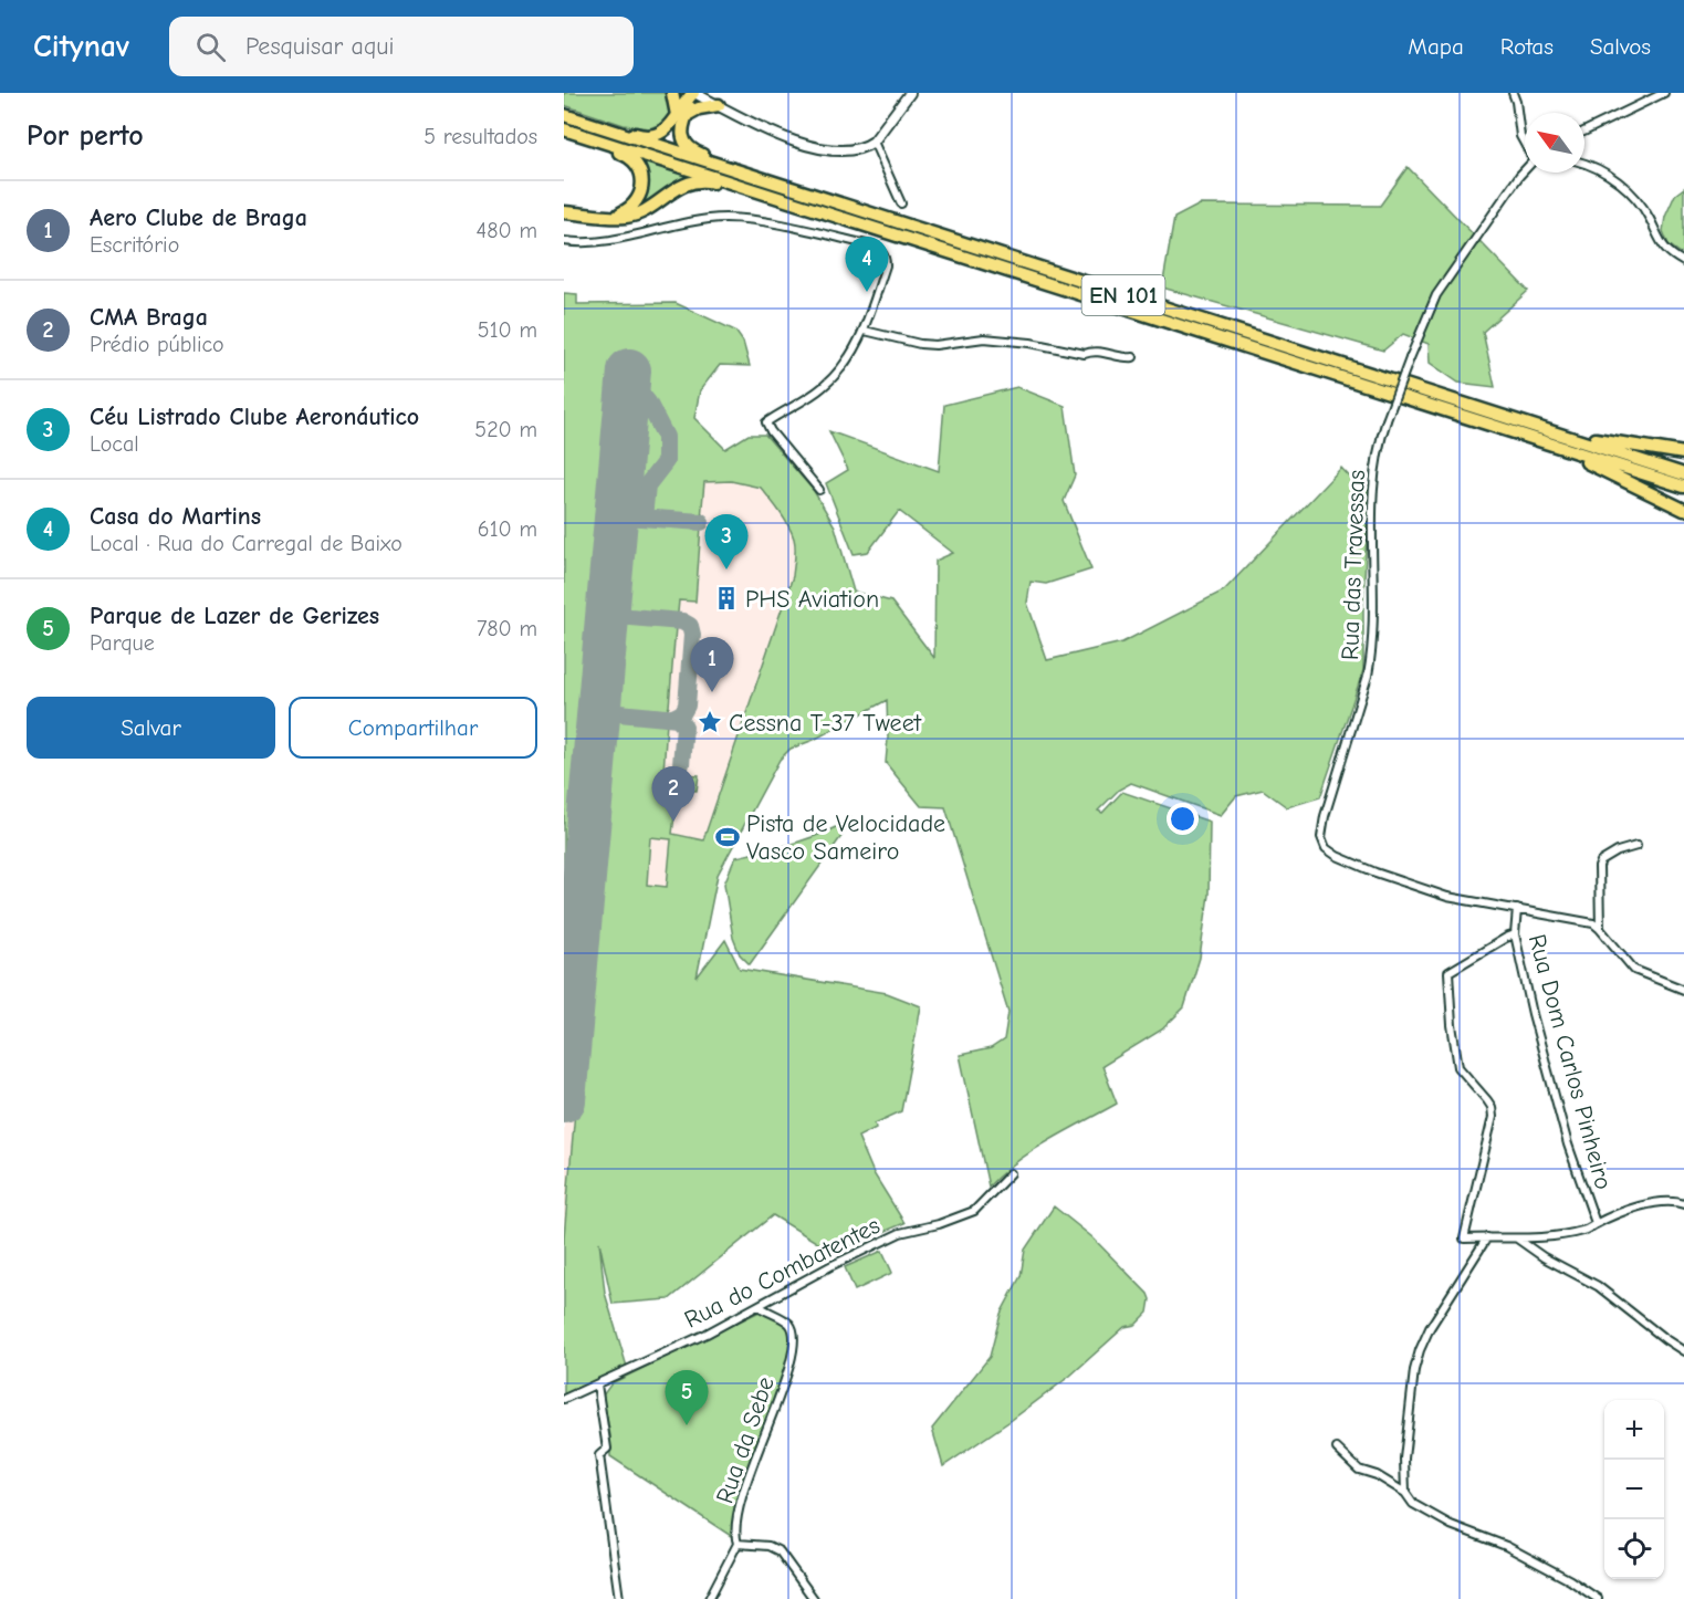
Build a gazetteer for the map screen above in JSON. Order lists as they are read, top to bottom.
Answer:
{
  "streets": {
    "highway": ["EN 101"],
    "street": [
      "Rua das Travessas",
      "Rua Dom Carlos Pinheiro",
      "Rua do Combatentes",
      "Rua da Sebe"
    ]
  },
  "crossings": [
    ["Rua das Travessas", "Rua Dom Carlos Pinheiro"],
    ["Rua do Combatentes", "Rua da Sebe"]
  ],
  "places": {
    "building": ["PHS Aviation"],
    "place": ["Cessna T-37 Tweet"],
    "sports": ["Pista de Velocidade Vasco Sameiro"]
  },
  "north": "top left",
  "page": {
    "header": "Citynav",
    "search": "Pesquisar aqui",
    "nav": ["Mapa", "Rotas", "Salvos"],
    "heading": ["Por perto", "5 resultados"],
    "list": [
      {
        "mark": "1",
        "name": "Aero Clube de Braga",
        "note": "Escritório",
        "value": "480 m"
      },
      {
        "mark": "2",
        "name": "CMA Braga",
        "note": "Prédio público",
        "value": "510 m"
      },
      {
        "mark": "3",
        "name": "Céu Listrado Clube Aeronáutico",
        "note": "Local",
        "value": "520 m"
      },
      {
        "mark": "4",
        "name": "Casa do Martins",
        "note": "Local · Rua do Carregal de Baixo",
        "value": "610 m"
      },
      {
        "mark": "5",
        "name": "Parque de Lazer de Gerizes",
        "note": "Parque",
        "value": "780 m"
      }
    ],
    "pins": [
      "4",
      "3",
      "1",
      "2",
      "5"
    ],
    "buttons": ["Salvar", "Compartilhar"],
    "map_buttons": ["+", "−"]
  }
}
